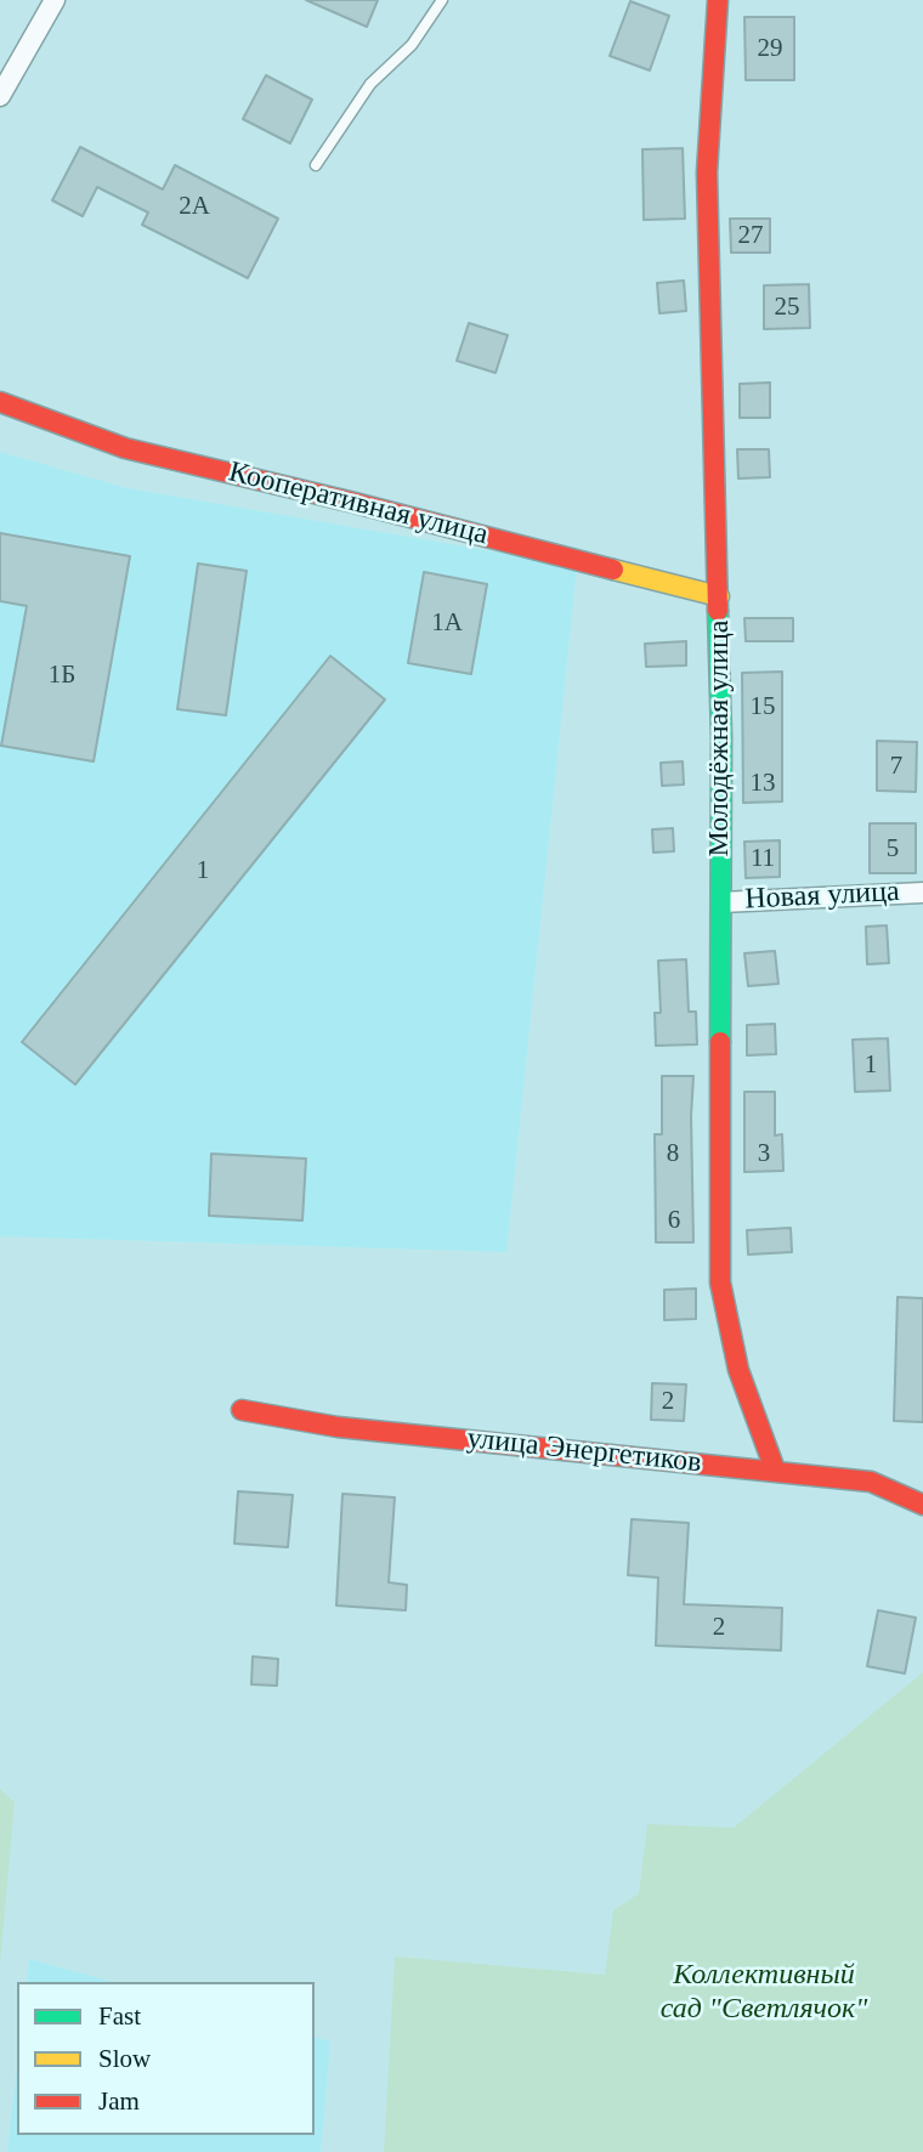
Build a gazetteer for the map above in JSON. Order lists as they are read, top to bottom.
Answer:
{
  "streets": {
    "street": [
      "Кооперативная улица",
      "Молодёжная улица",
      "Новая улица",
      "улица Энергетиков"
    ]
  },
  "crossings": [
    ["Кооперативная улица", "Молодёжная улица"],
    ["Молодёжная улица", "Новая улица"],
    ["Молодёжная улица", "улица Энергетиков"]
  ],
  "parks": ["Коллективный сад \"Светлячок\""],
  "house_numbers": [
    "29",
    "2А",
    "27",
    "25",
    "1А",
    "1Б",
    "15",
    "7",
    "13",
    "5",
    "11",
    "1",
    "1",
    "8",
    "3",
    "6",
    "2",
    "2"
  ],
  "legend": ["Fast", "Slow", "Jam"]
}
